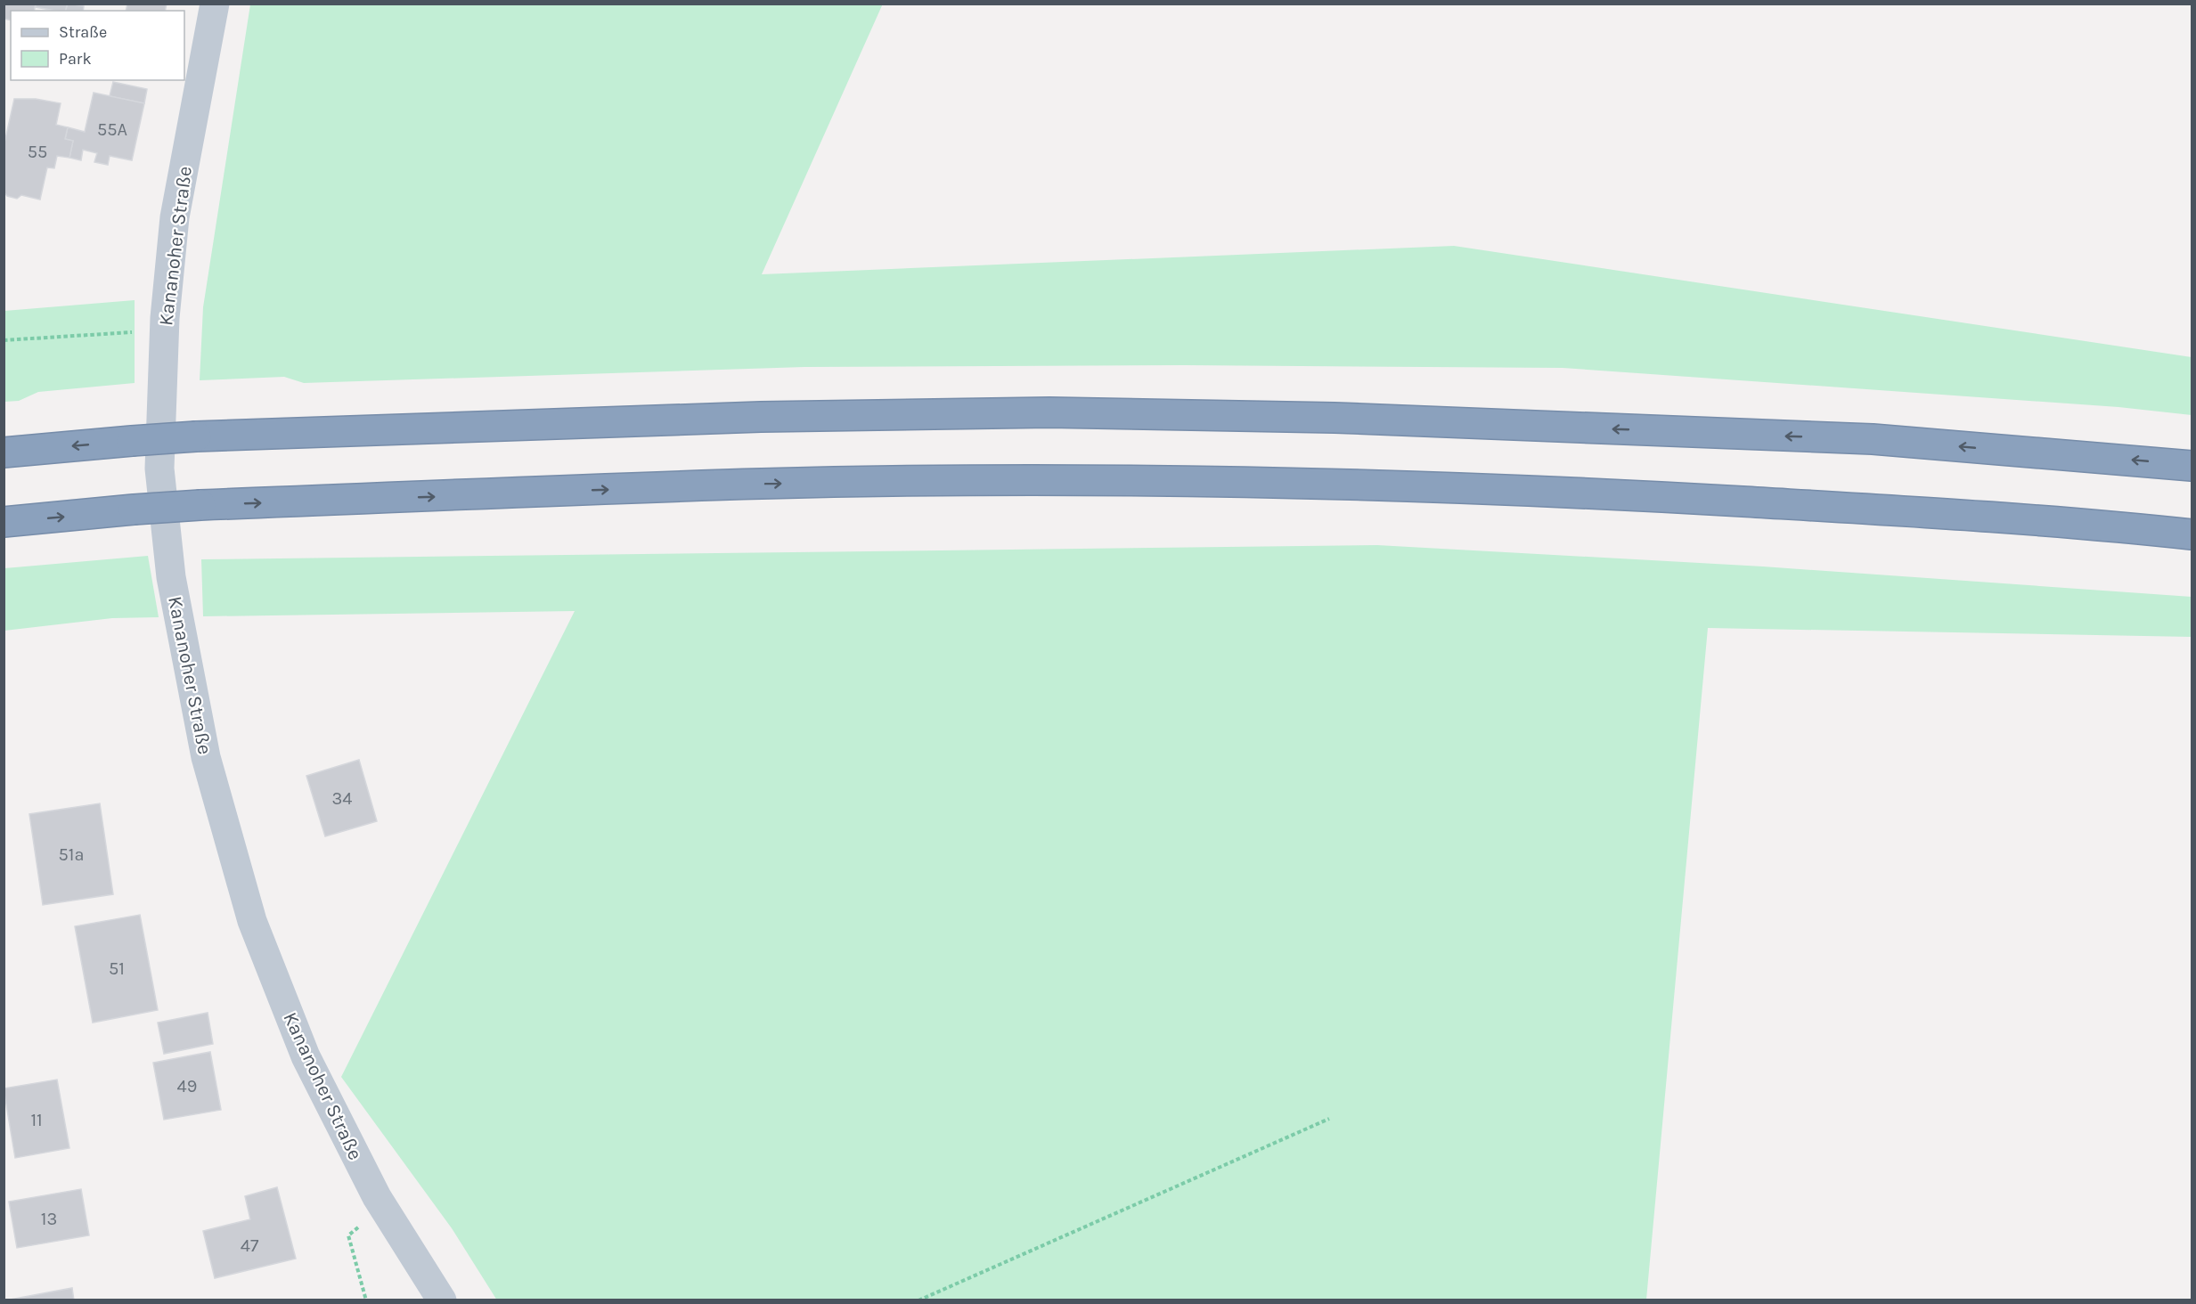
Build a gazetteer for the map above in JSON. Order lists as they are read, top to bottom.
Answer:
{
  "streets": {
    "street": ["Kananoher Straße"]
  },
  "house_numbers": [
    "55A",
    "55",
    "34",
    "51a",
    "51",
    "49",
    "11",
    "13",
    "47"
  ],
  "legend": ["Straße", "Park"]
}
